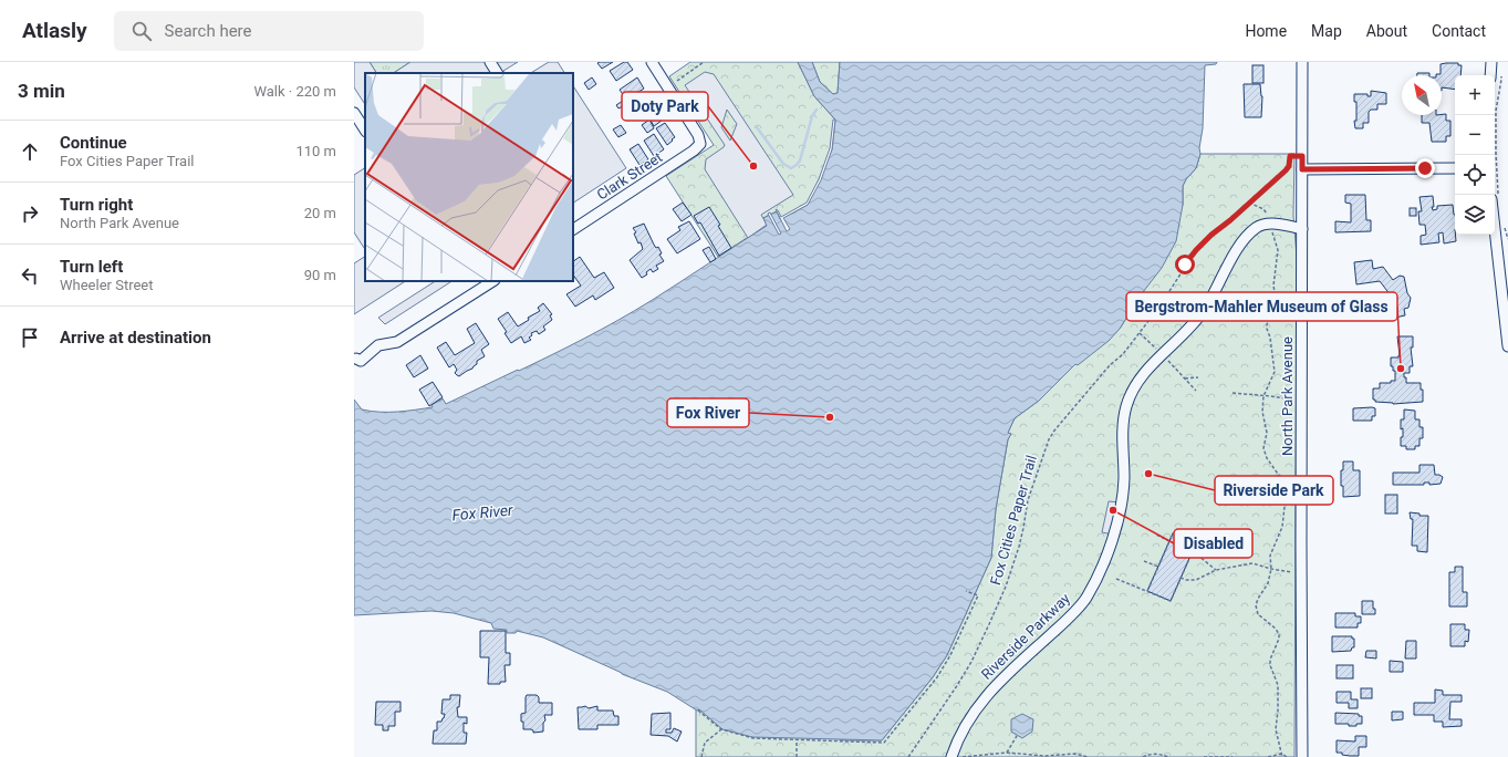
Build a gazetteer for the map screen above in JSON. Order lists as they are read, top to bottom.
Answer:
{
  "streets": {
    "street": ["Clark Street", "North Park Avenue", "Riverside Parkway"],
    "path": ["Fox Cities Paper Trail"]
  },
  "crossings": [
    ["North Park Avenue", "Fox Cities Paper Trail"]
  ],
  "water": ["Fox River"],
  "places": [
    "Doty Park",
    "Bergstrom-Mahler Museum of Glass",
    "Fox River",
    "Riverside Park",
    "Disabled"
  ],
  "north": "top left",
  "page": {
    "header": "Atlasly",
    "search": "Search here",
    "nav": [
      "Home",
      "Map",
      "About",
      "Contact"
    ],
    "heading": ["3 min", "Walk · 220 m"],
    "map_buttons": ["+", "−"],
    "list": [
      ["Continue", "Fox Cities Paper Trail", "110 m"],
      ["Turn right", "North Park Avenue", "20 m"],
      ["Turn left", "Wheeler Street", "90 m"],
      "Arrive at destination"
    ]
  }
}
